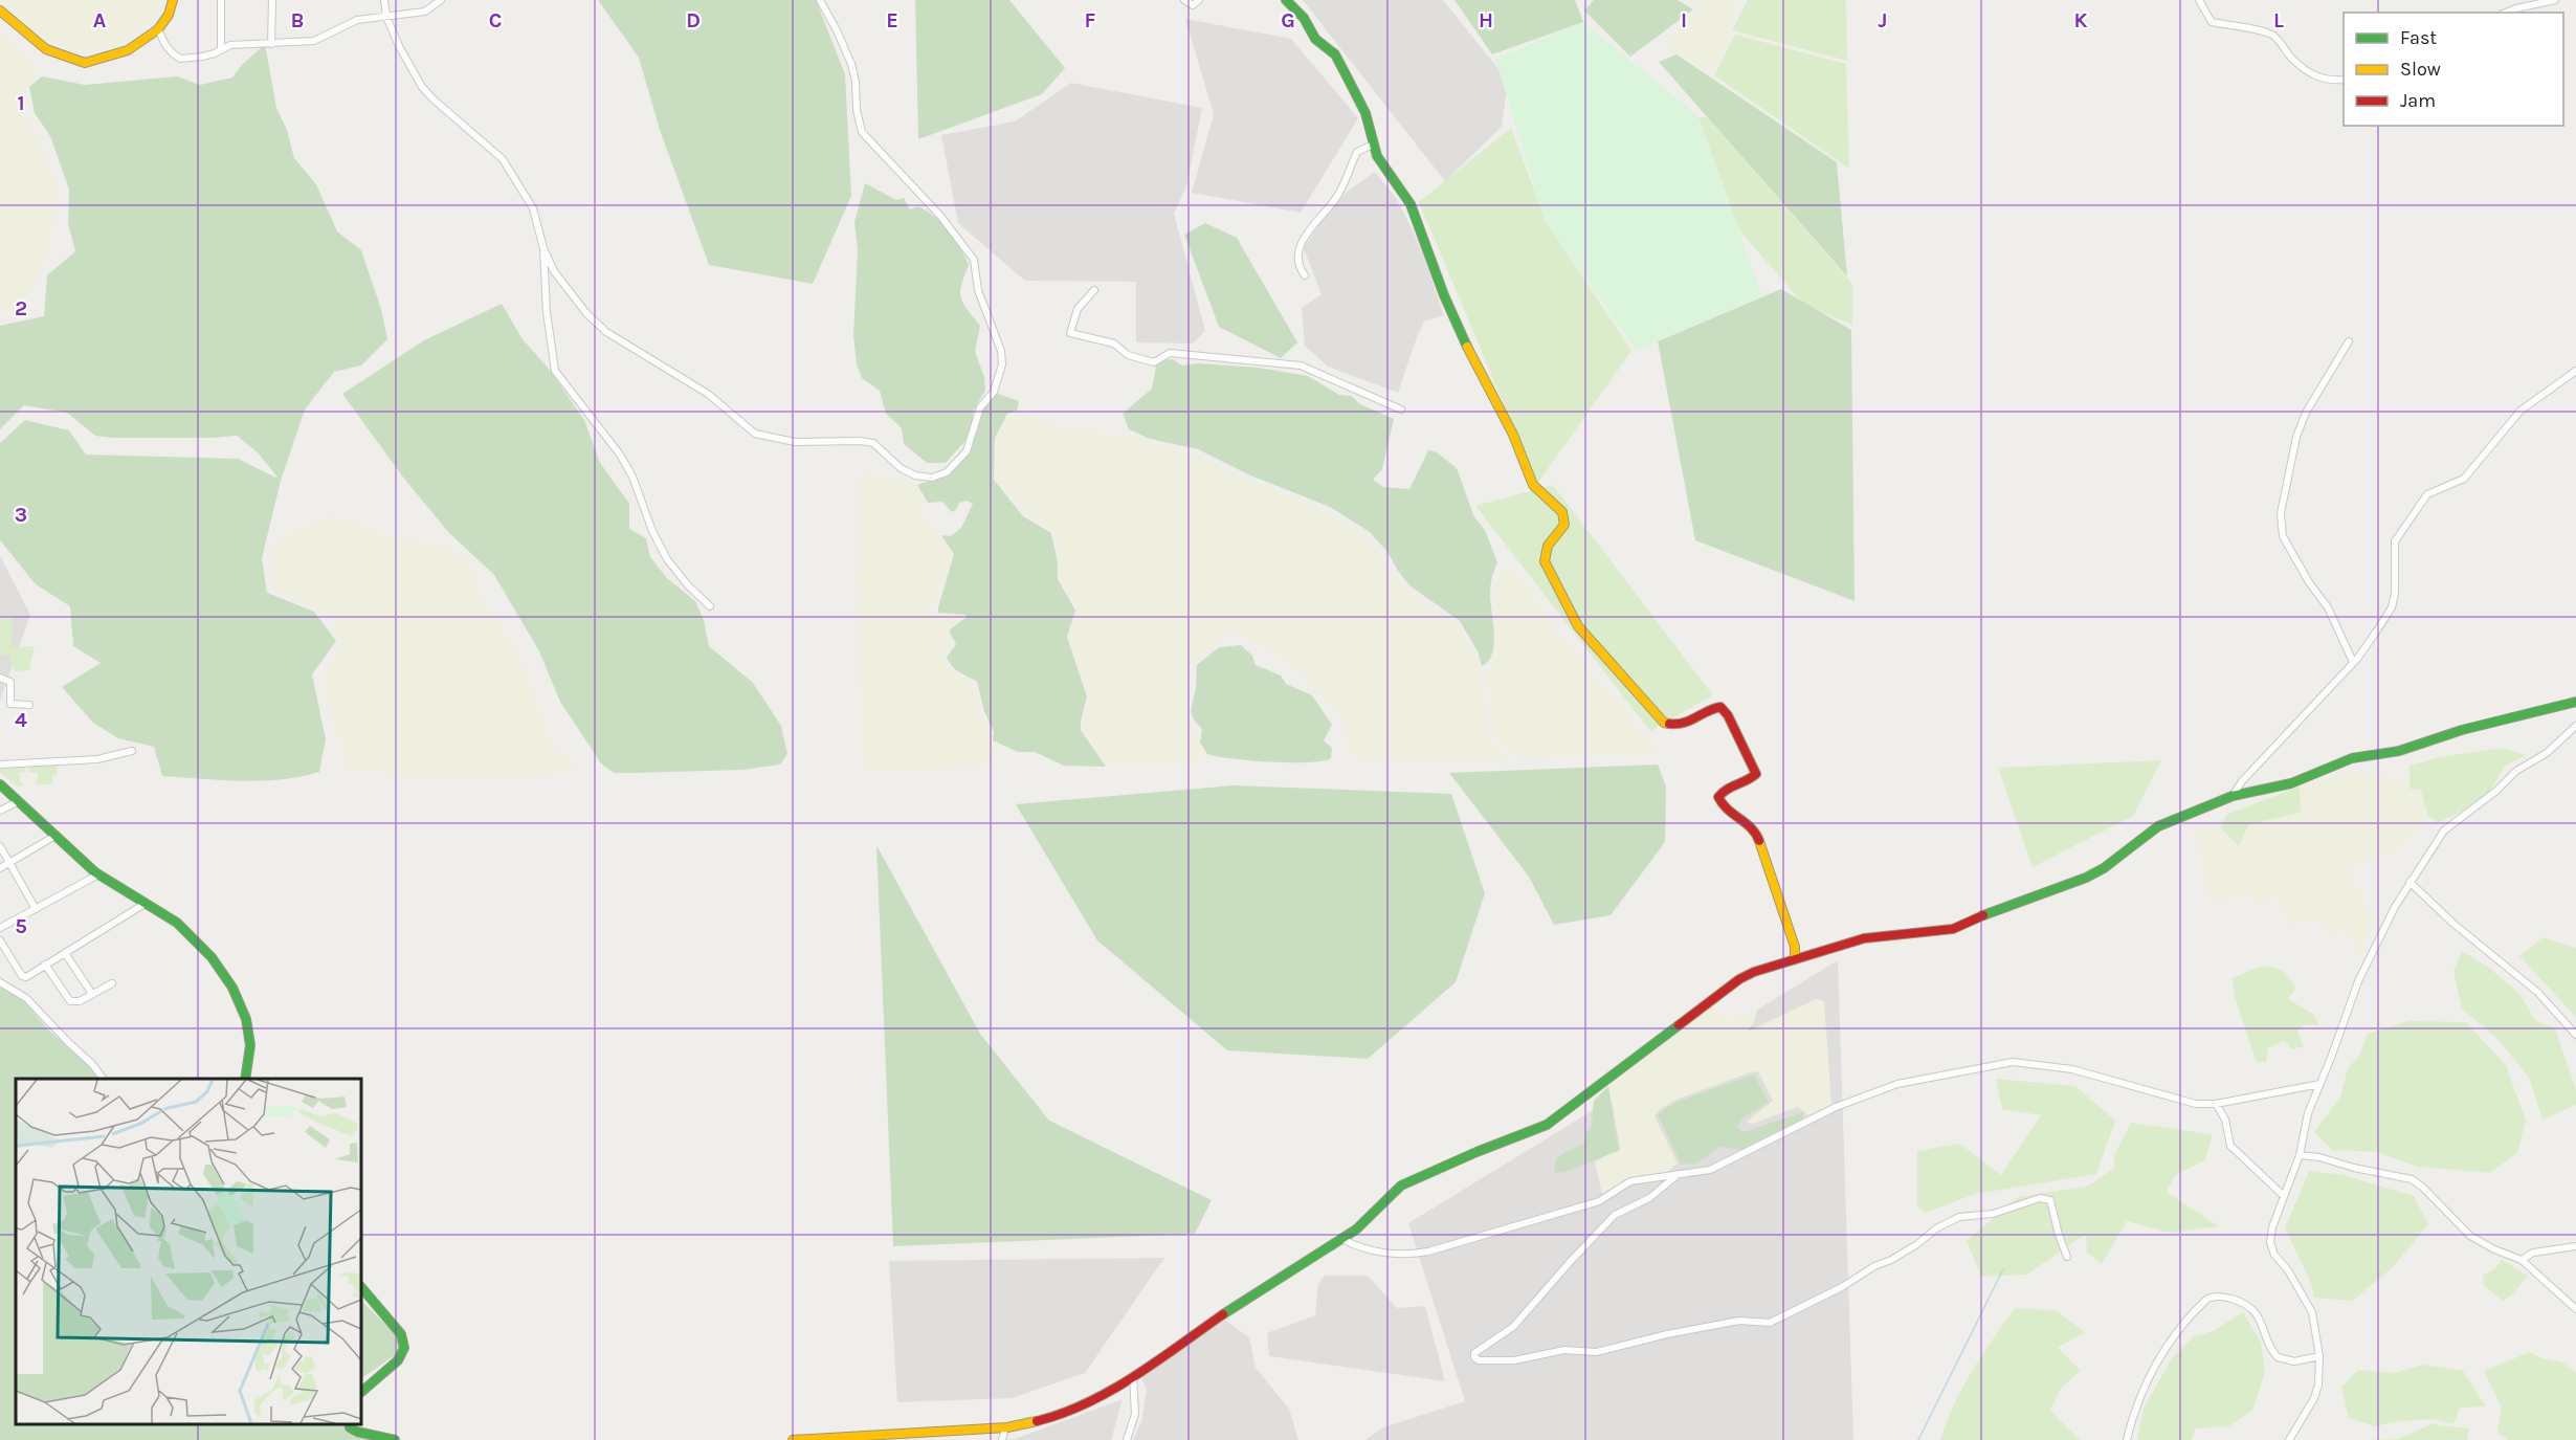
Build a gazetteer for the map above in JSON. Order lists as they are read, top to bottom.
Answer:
{
  "legend": ["Fast", "Slow", "Jam"],
  "grid": {
    "columns": [
      "A",
      "B",
      "C",
      "D",
      "E",
      "F",
      "G",
      "H",
      "I",
      "J",
      "K",
      "L"
    ],
    "rows": [
      "1",
      "2",
      "3",
      "4",
      "5"
    ]
  }
}
